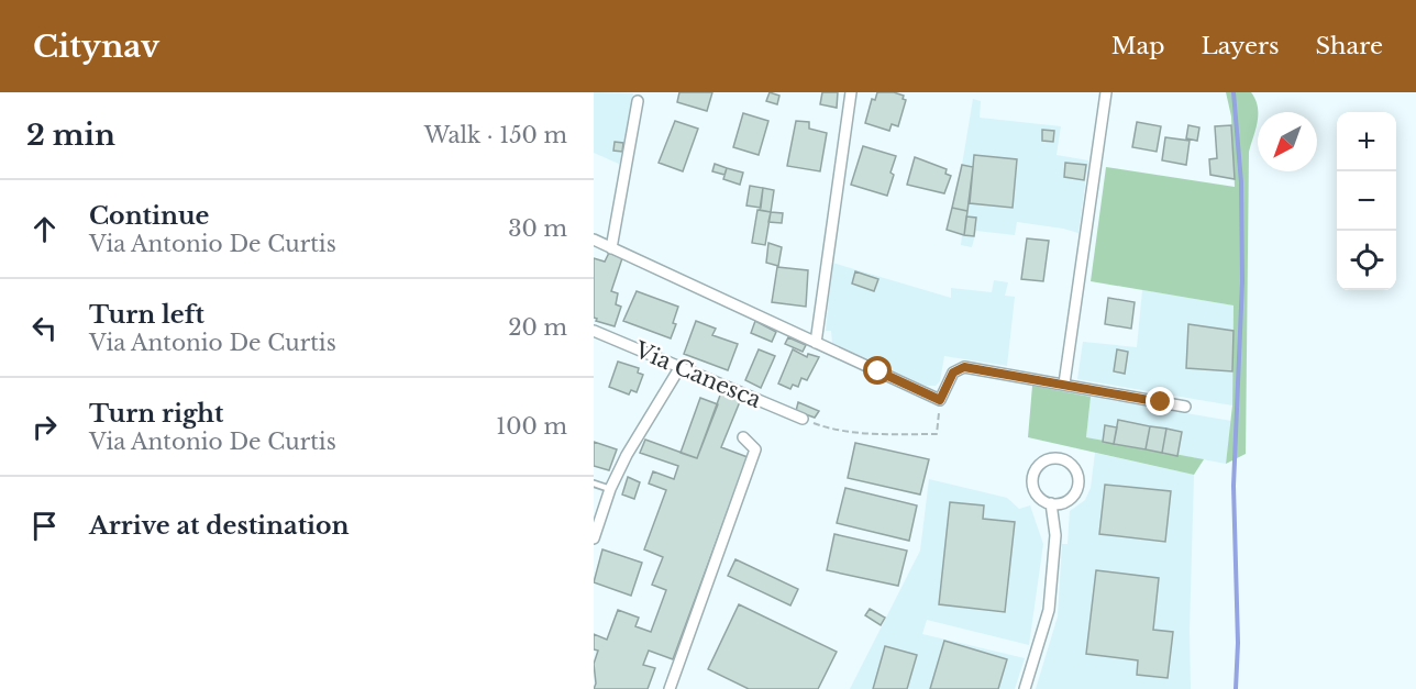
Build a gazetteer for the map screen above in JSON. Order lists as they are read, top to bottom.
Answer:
{
  "streets": {
    "street": ["Via Canesca"]
  },
  "north": "bottom left",
  "page": {
    "header": "Citynav",
    "nav": ["Map", "Layers", "Share"],
    "heading": ["2 min", "Walk · 150 m"],
    "map_buttons": ["+", "−"],
    "list": [
      ["Continue", "Via Antonio De Curtis", "30 m"],
      ["Turn left", "Via Antonio De Curtis", "20 m"],
      ["Turn right", "Via Antonio De Curtis", "100 m"],
      "Arrive at destination"
    ]
  }
}
